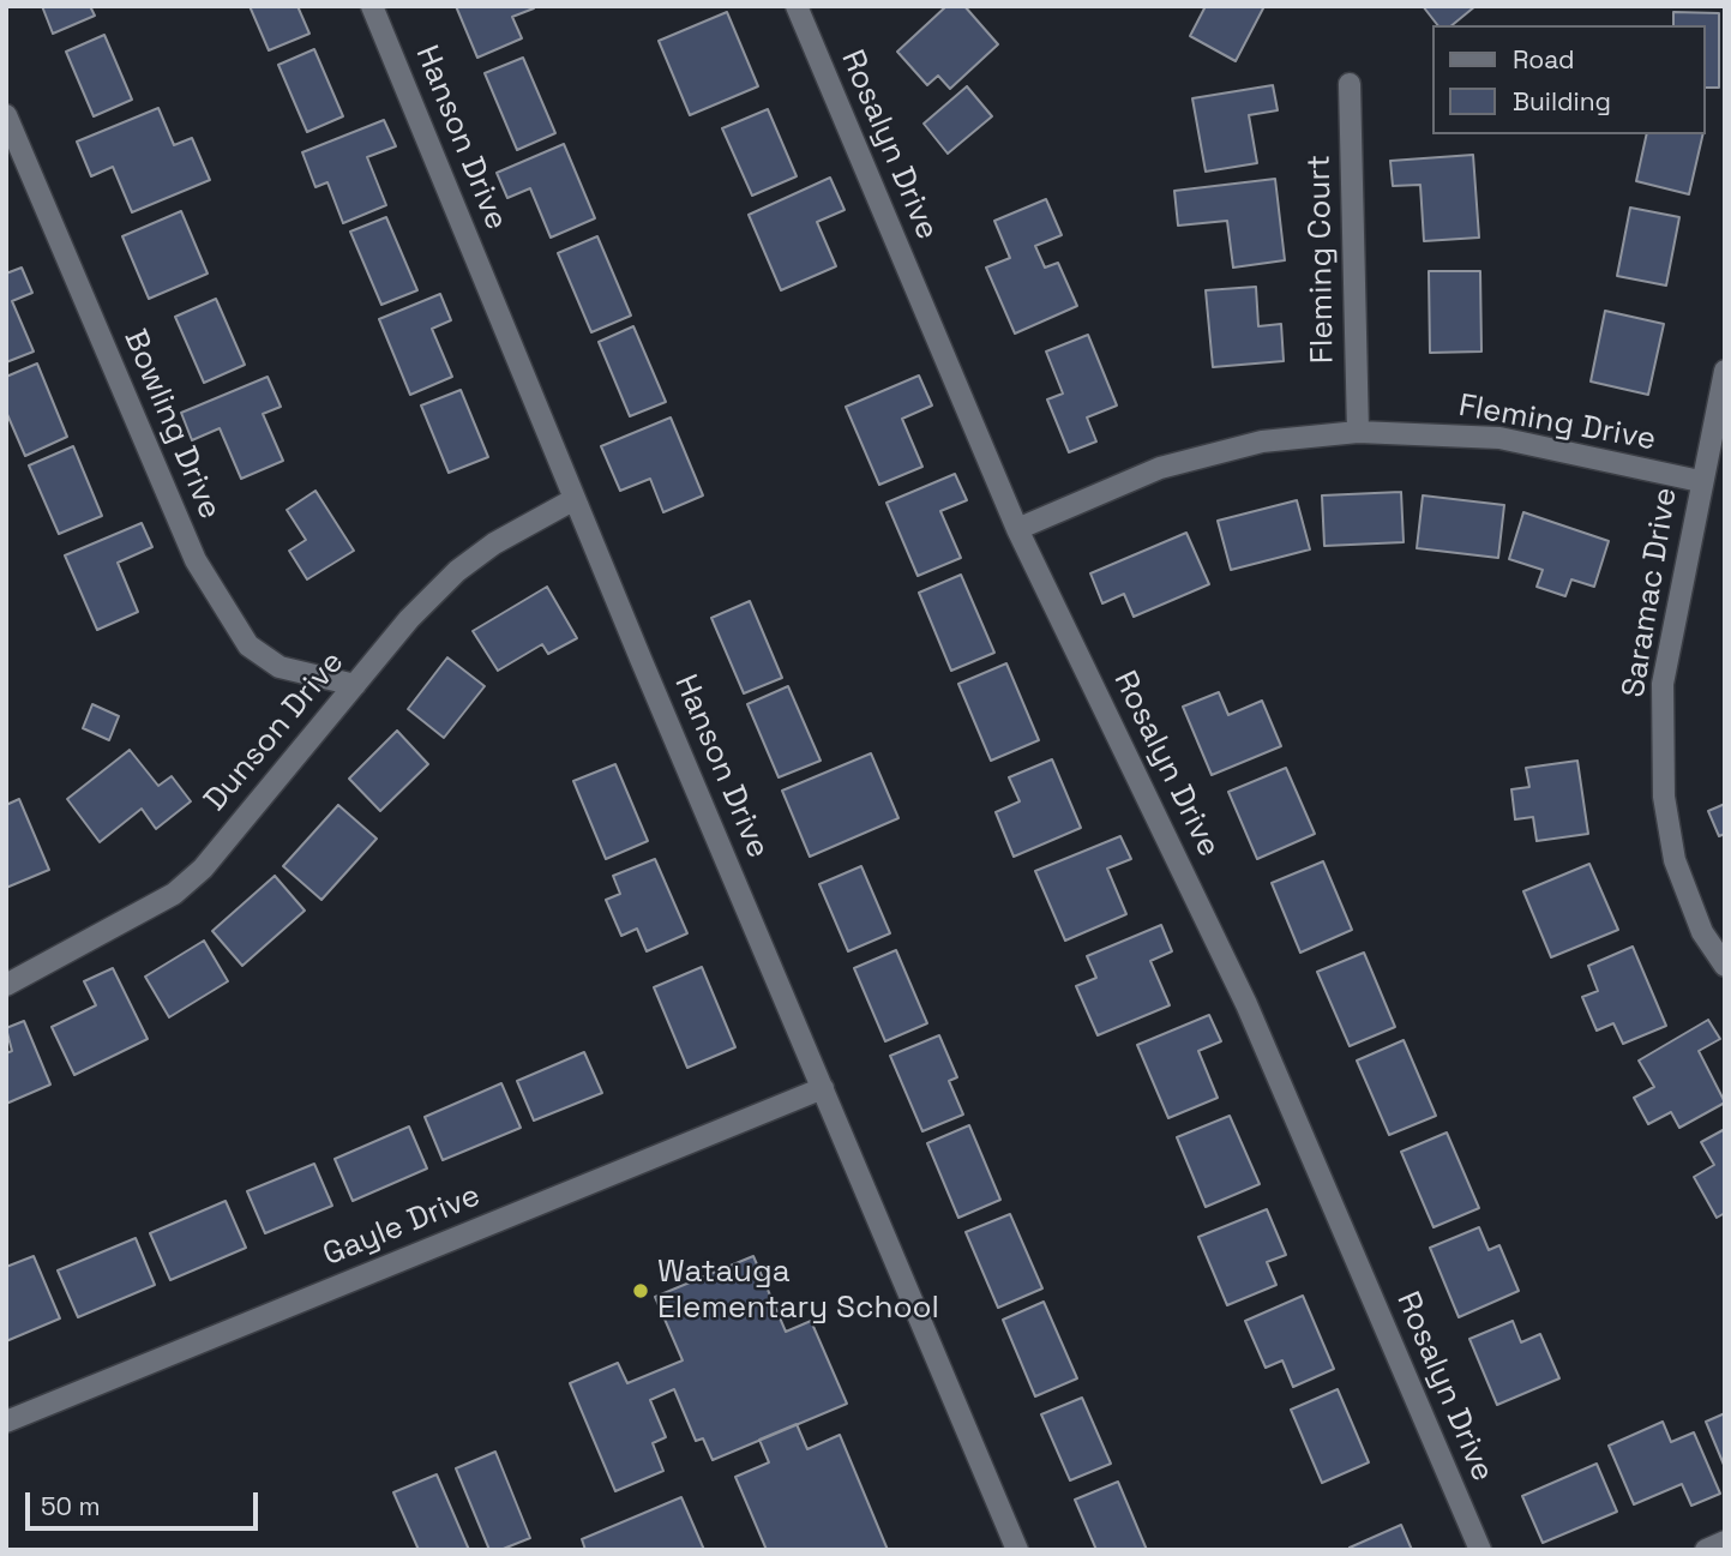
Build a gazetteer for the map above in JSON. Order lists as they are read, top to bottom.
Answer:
{
  "streets": {
    "street": [
      "Hanson Drive",
      "Rosalyn Drive",
      "Fleming Court",
      "Fleming Drive",
      "Bowling Drive",
      "Saramac Drive",
      "Dunson Drive",
      "Gayle Drive"
    ]
  },
  "crossings": [
    ["Hanson Drive", "Dunson Drive"],
    ["Hanson Drive", "Gayle Drive"],
    ["Rosalyn Drive", "Fleming Drive"],
    ["Fleming Court", "Fleming Drive"],
    ["Fleming Drive", "Saramac Drive"],
    ["Bowling Drive", "Dunson Drive"]
  ],
  "places": ["Watauga Elementary School"],
  "legend": ["Road", "Building"],
  "scale_bar": "50 m"
}
